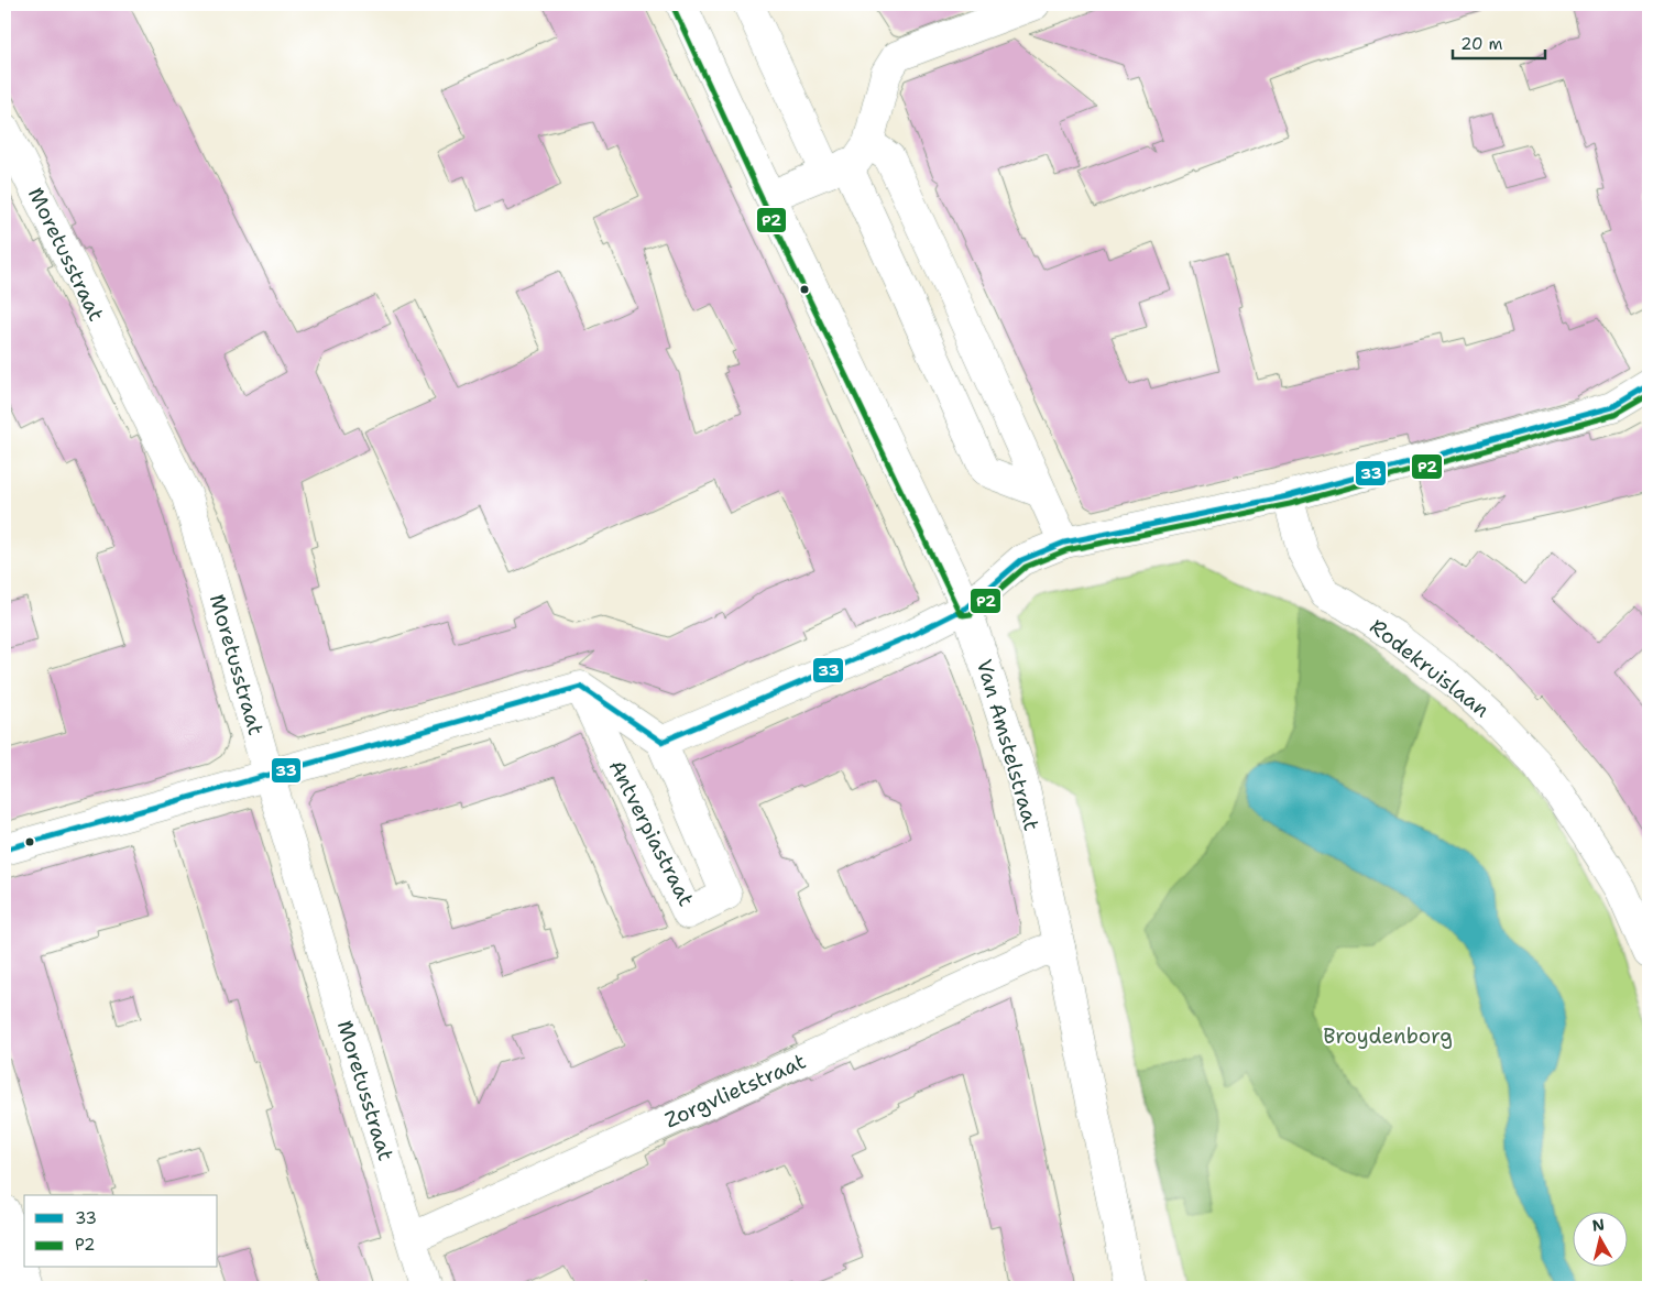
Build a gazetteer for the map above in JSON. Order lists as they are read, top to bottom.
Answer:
{
  "streets": {
    "street": [
      "Moretusstraat",
      "Rodekruislaan",
      "Van Amstelstraat",
      "Antverpiastraat",
      "Zorgvlietstraat"
    ]
  },
  "crossings": [
    ["Moretusstraat", "Zorgvlietstraat"],
    ["Van Amstelstraat", "Zorgvlietstraat"]
  ],
  "parks": ["Broydenborg"],
  "lines": ["transit line P2", "transit line 33"],
  "legend": ["33", "P2"],
  "scale_bar": "20 m",
  "north": "top"
}
